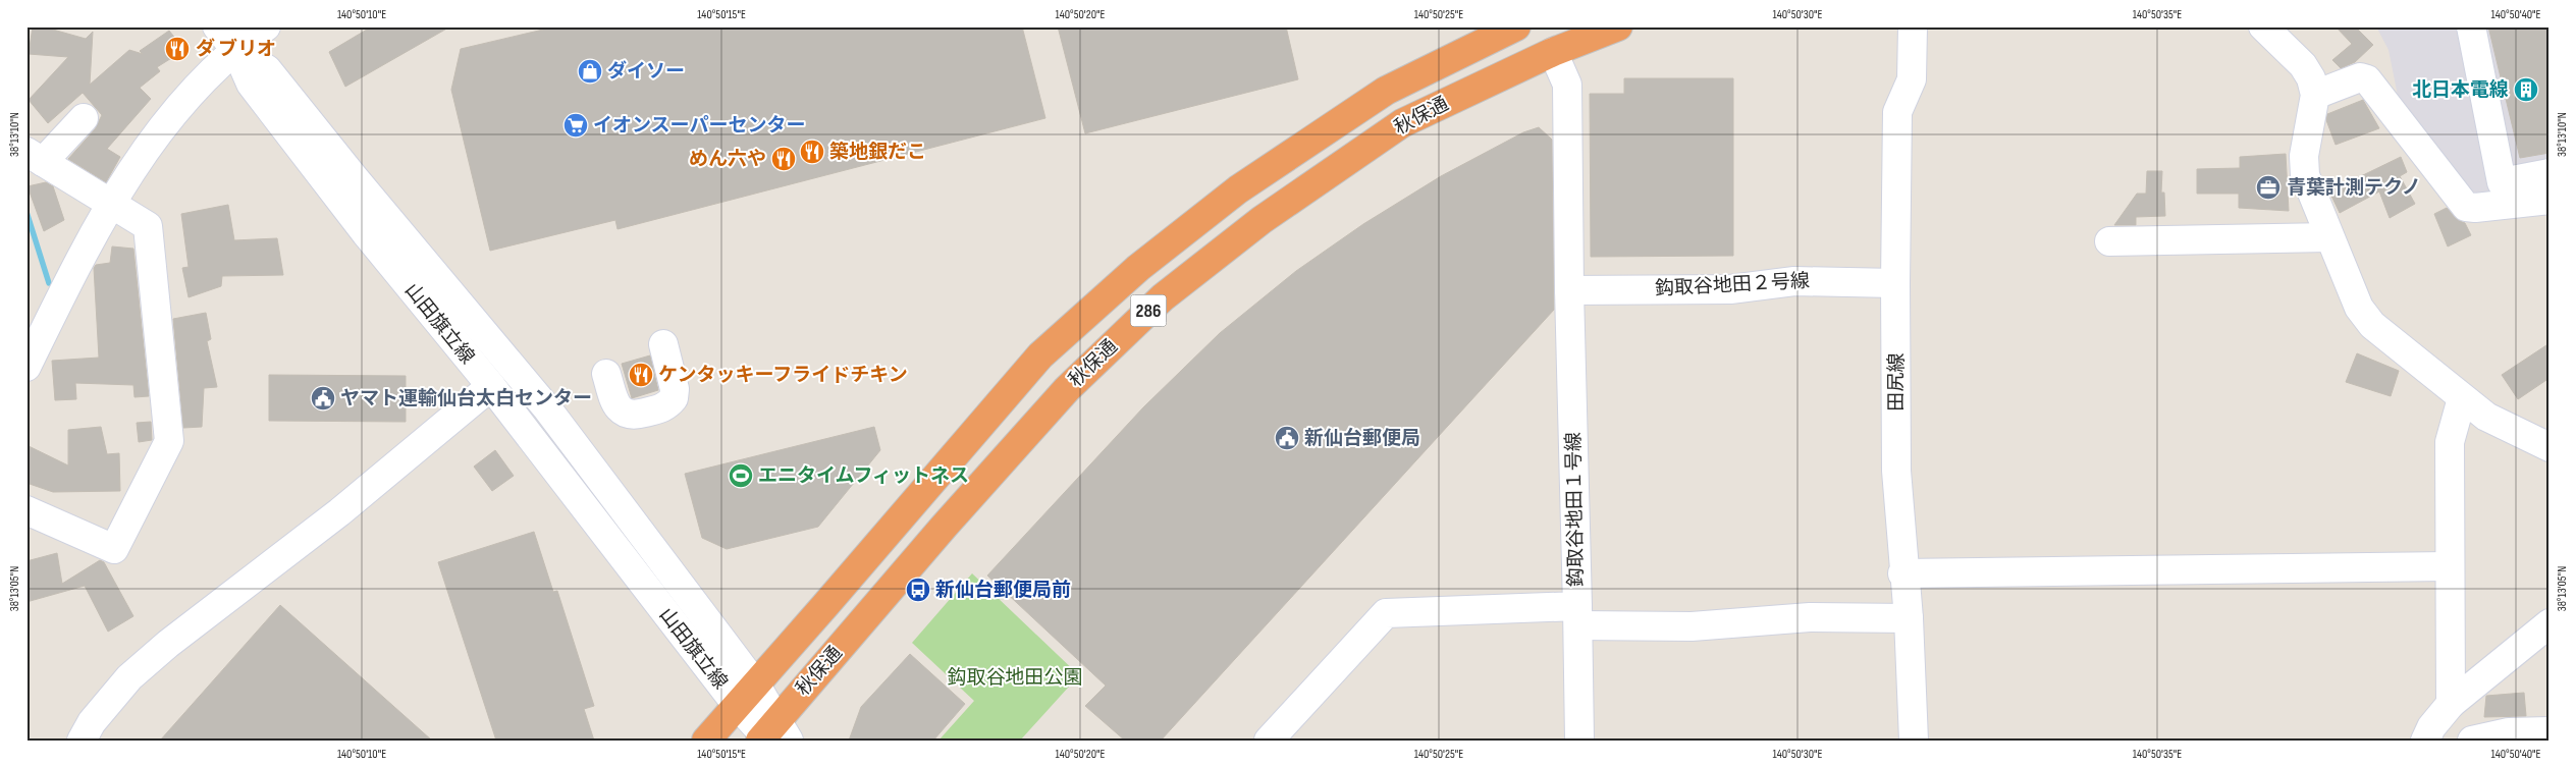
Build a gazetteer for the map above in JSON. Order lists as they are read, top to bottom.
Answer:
{
  "streets": {
    "highway": ["秋保通", "286"],
    "street": [
      "鈎取谷地田２号線",
      "山田旗立線",
      "田尻線",
      "鈎取谷地田１号線"
    ]
  },
  "crossings": [
    ["秋保通", "山田旗立線"],
    ["秋保通", "鈎取谷地田１号線"],
    ["鈎取谷地田２号線", "田尻線"],
    ["鈎取谷地田２号線", "鈎取谷地田１号線"]
  ],
  "parks": ["鈎取谷地田公園"],
  "places": {
    "restaurant": [
      "ダ ブリオ",
      "築地銀だこ",
      "めん六や",
      "ケンタッキーフライドチキン"
    ],
    "shop": ["ダイソー"],
    "building": ["北日本電線"],
    "supermarket": ["イオンスーパーセンター"],
    "office": ["青葉計測テクノ"],
    "public building": ["ヤマト運輸仙台太白センター", "新仙台郵便局"],
    "sports": ["エニタイムフィットネス"],
    "bus stop": ["新仙台郵便局前"]
  },
  "coordinates": [
    "140°50'10\"E",
    "140°50'15\"E",
    "140°50'20\"E",
    "140°50'25\"E",
    "140°50'30\"E",
    "140°50'35\"E",
    "140°50'40\"E",
    "38°13'10\"N",
    "38°13'05\"N"
  ]
}
